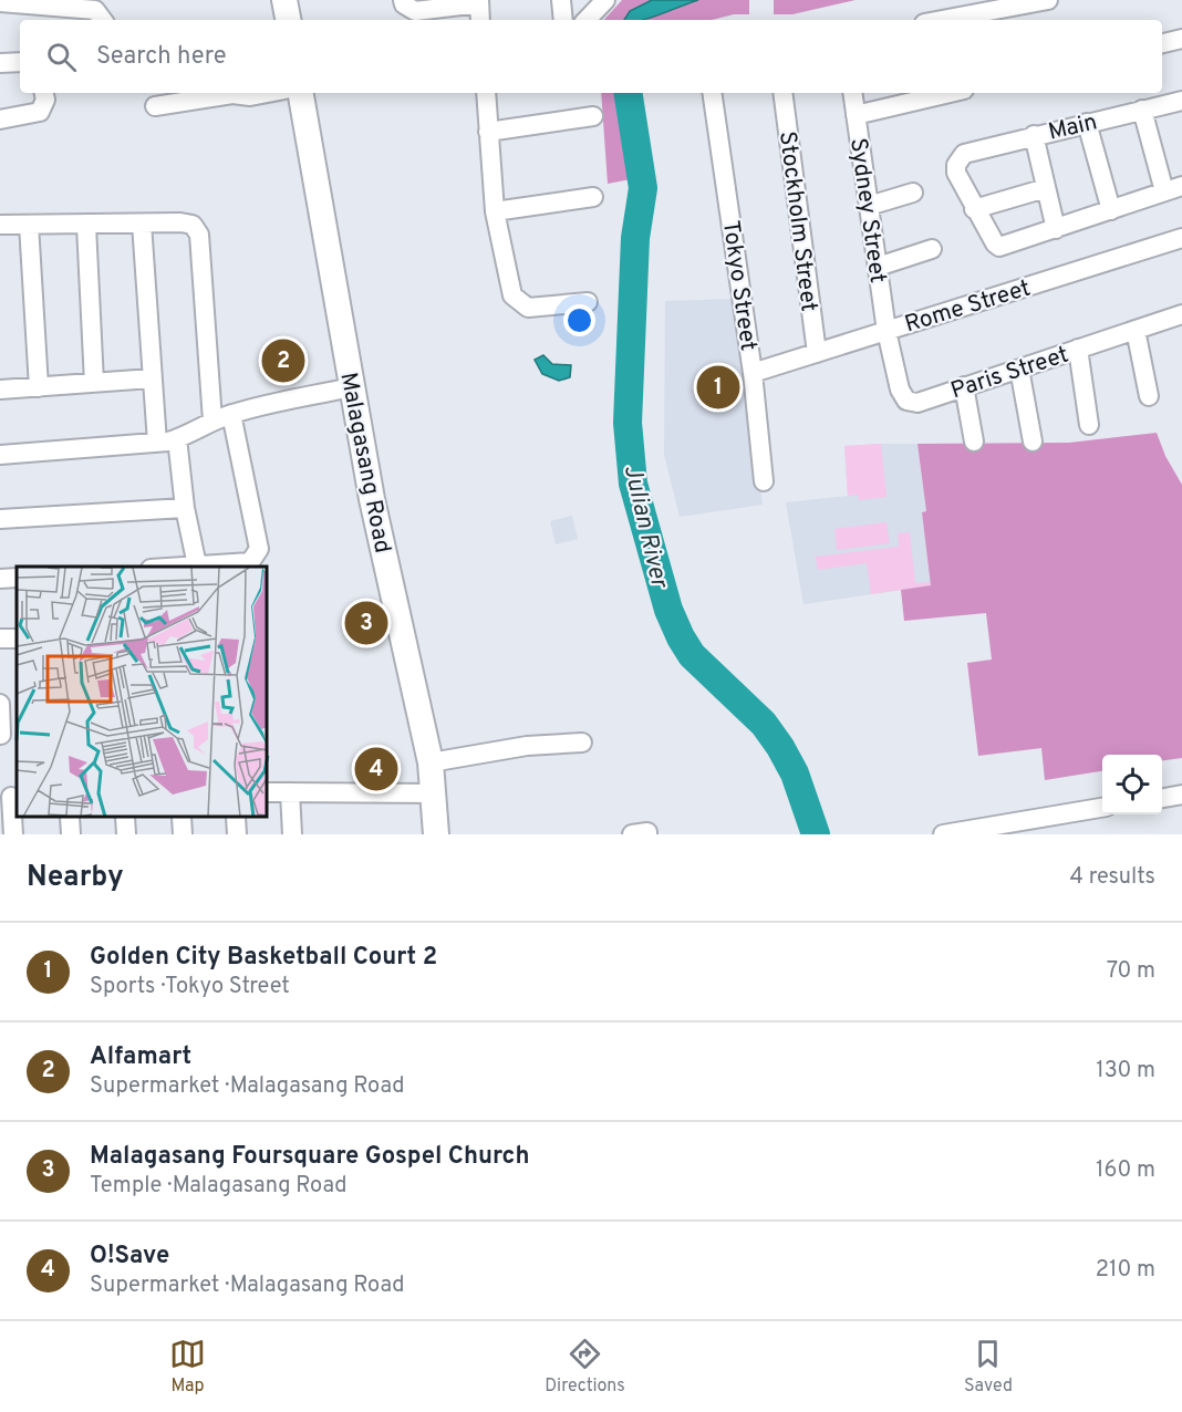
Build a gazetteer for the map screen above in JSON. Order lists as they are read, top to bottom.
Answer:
{
  "streets": {
    "main road": ["Malagasang Road"],
    "street": [
      "Main",
      "Sydney Street",
      "Stockholm Street",
      "Tokyo Street",
      "Rome Street",
      "Paris Street"
    ]
  },
  "crossings": [
    ["Sydney Street", "Rome Street"],
    ["Sydney Street", "Paris Street"],
    ["Stockholm Street", "Rome Street"],
    ["Tokyo Street", "Rome Street"],
    ["Rome Street", "Paris Street"]
  ],
  "water": ["Julian River"],
  "page": {
    "search": "Search here",
    "pins": [
      "2",
      "1",
      "3",
      "4"
    ],
    "heading": ["Nearby", "4 results"],
    "list": [
      {
        "mark": "1",
        "name": "Golden City Basketball Court 2",
        "note": "Sports · Tokyo Street",
        "value": "70 m"
      },
      {
        "mark": "2",
        "name": "Alfamart",
        "note": "Supermarket · Malagasang Road",
        "value": "130 m"
      },
      {
        "mark": "3",
        "name": "Malagasang Foursquare Gospel Church",
        "note": "Temple · Malagasang Road",
        "value": "160 m"
      },
      {
        "mark": "4",
        "name": "O!Save",
        "note": "Supermarket · Malagasang Road",
        "value": "210 m"
      }
    ],
    "nav": ["Map", "Directions", "Saved"]
  }
}
